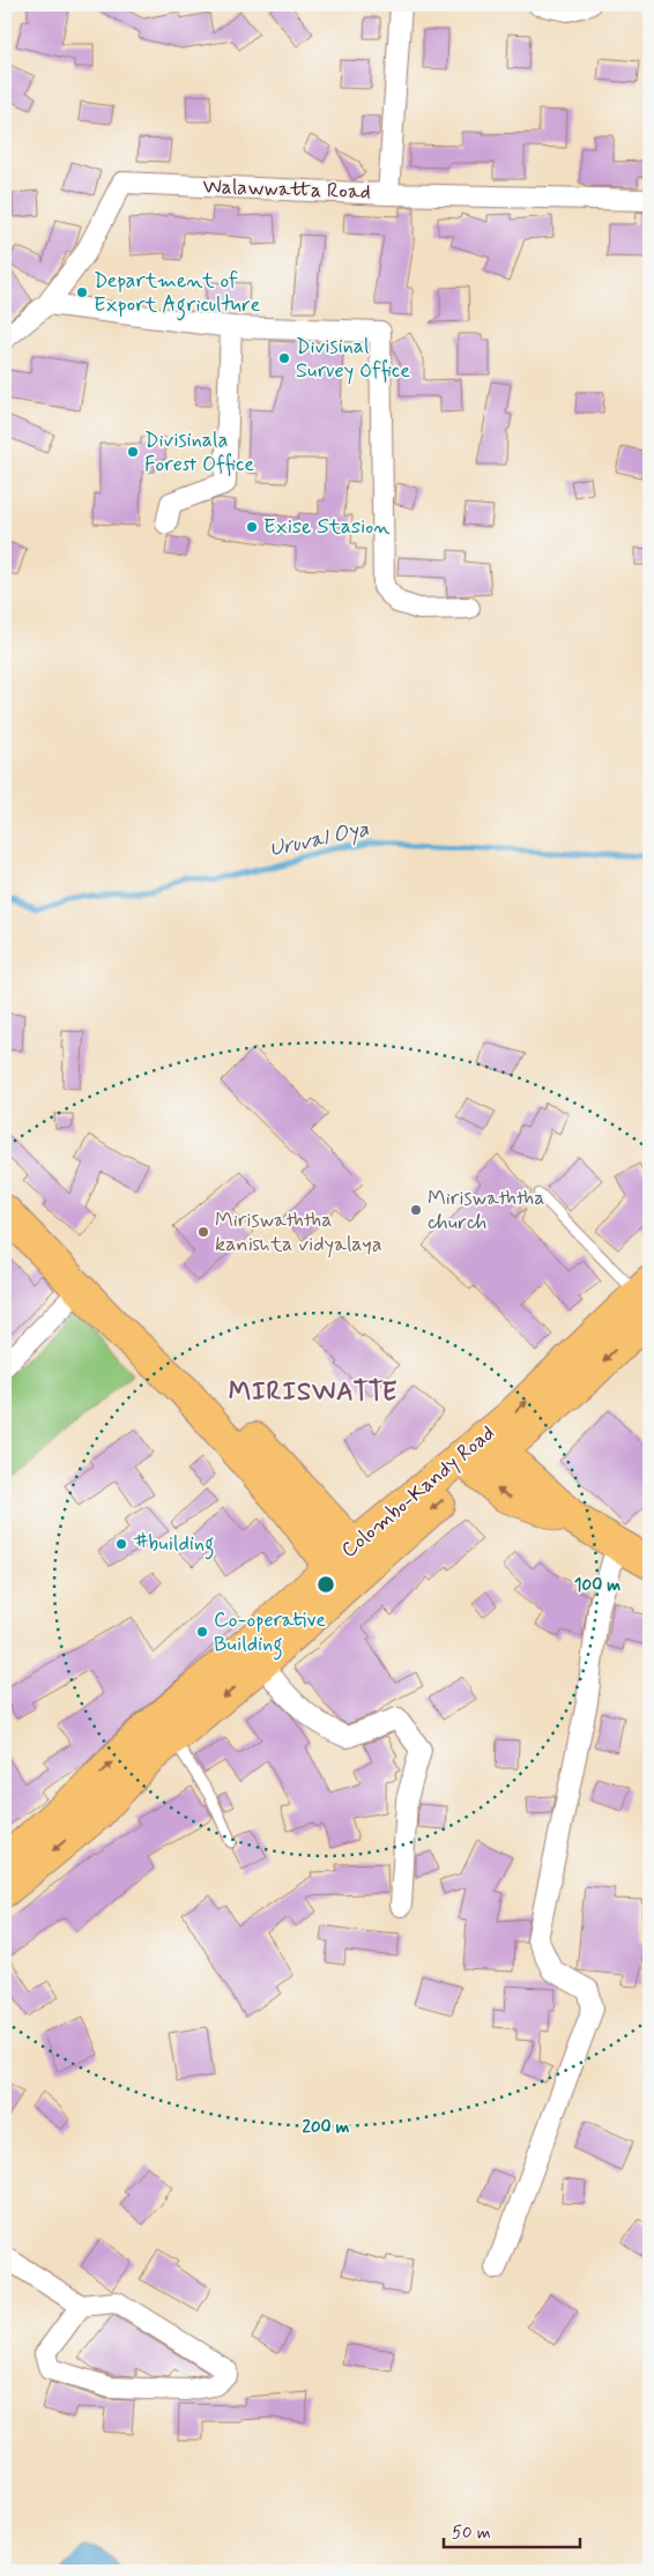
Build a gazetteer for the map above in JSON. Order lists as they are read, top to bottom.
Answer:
{
  "streets": {
    "main road": ["Colombo-Kandy Road"],
    "street": ["Walawwatta Road"]
  },
  "districts": ["MIRISWATTE"],
  "water": ["Uruval Oya"],
  "places": [
    "Department of Export Agriculture",
    "Divisinal Survey Office",
    "Divisinala Forest Office",
    "Exise Stasion",
    "Miriswaththa church",
    "Miriswaththa kanishta vidyalaya",
    "#building",
    "Co-operative Building"
  ],
  "scale_bar": "50 m",
  "rings": ["100 m", "200 m"]
}
